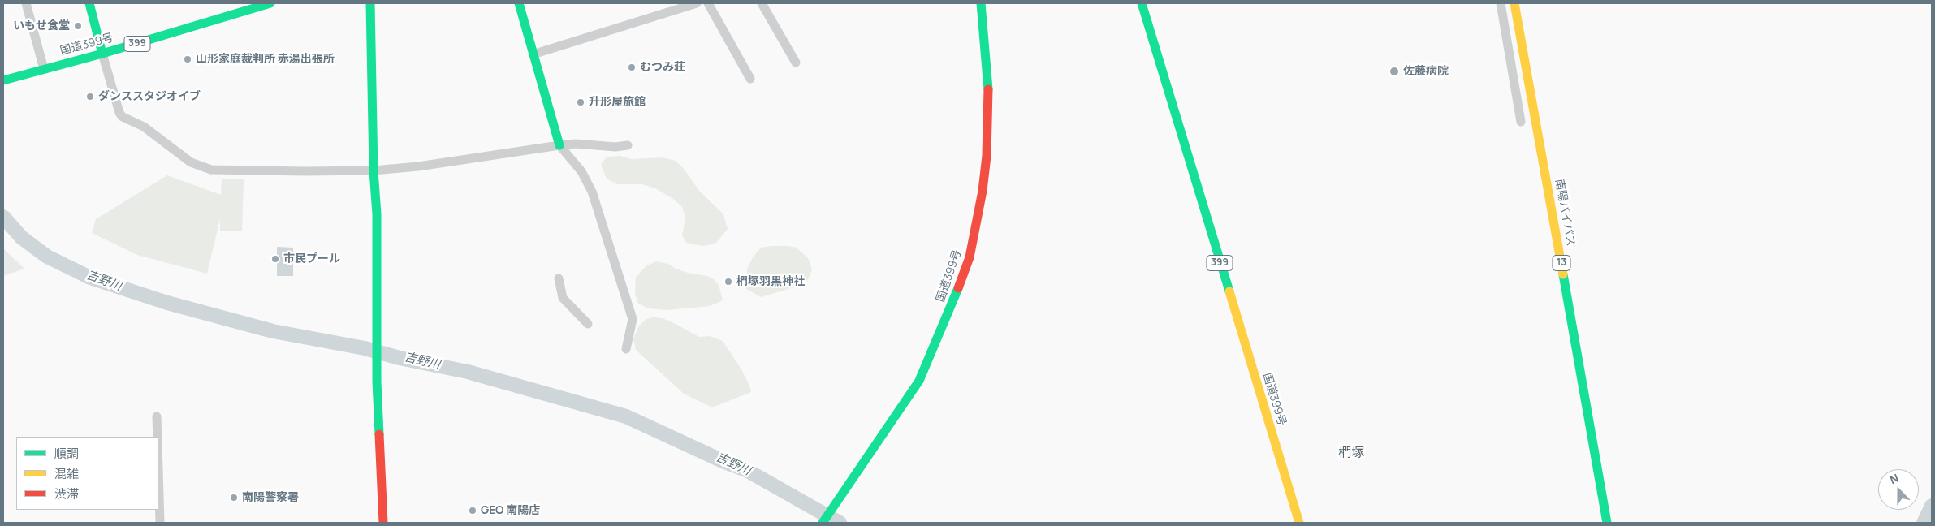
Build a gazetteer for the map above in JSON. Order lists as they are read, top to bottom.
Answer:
{
  "streets": {
    "main road": [
      "399",
      "国道399号",
      "南陽バイパス",
      "13"
    ]
  },
  "districts": ["椚塚"],
  "water": ["吉野川"],
  "places": [
    "いもせ食堂",
    "山形家庭裁判所 赤湯出張所",
    "むつみ荘",
    "佐藤病院",
    "ダンススタジオイブ",
    "升形屋旅館",
    "市民プール",
    "椚塚羽黒神社",
    "南陽警察署",
    "GEO 南陽店"
  ],
  "legend": ["順調", "混雑", "渋滞"],
  "north": "top"
}
